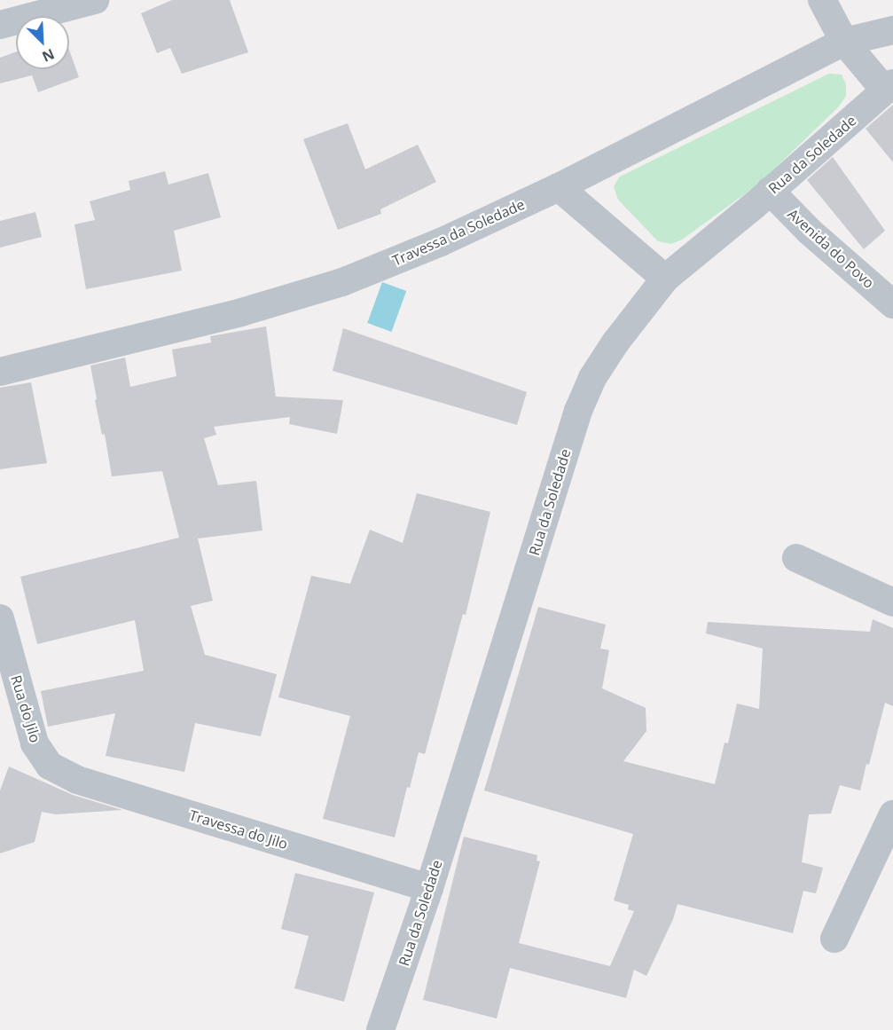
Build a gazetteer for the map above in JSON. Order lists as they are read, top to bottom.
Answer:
{
  "streets": {
    "street": [
      "Rua da Soledade",
      "Travessa da Soledade",
      "Avenida do Povo",
      "Rua do Jilo",
      "Travessa do Jilo"
    ]
  },
  "crossings": [
    ["Rua da Soledade", "Avenida do Povo"],
    ["Rua da Soledade", "Travessa do Jilo"],
    ["Rua do Jilo", "Travessa do Jilo"]
  ],
  "north": "bottom right"
}
